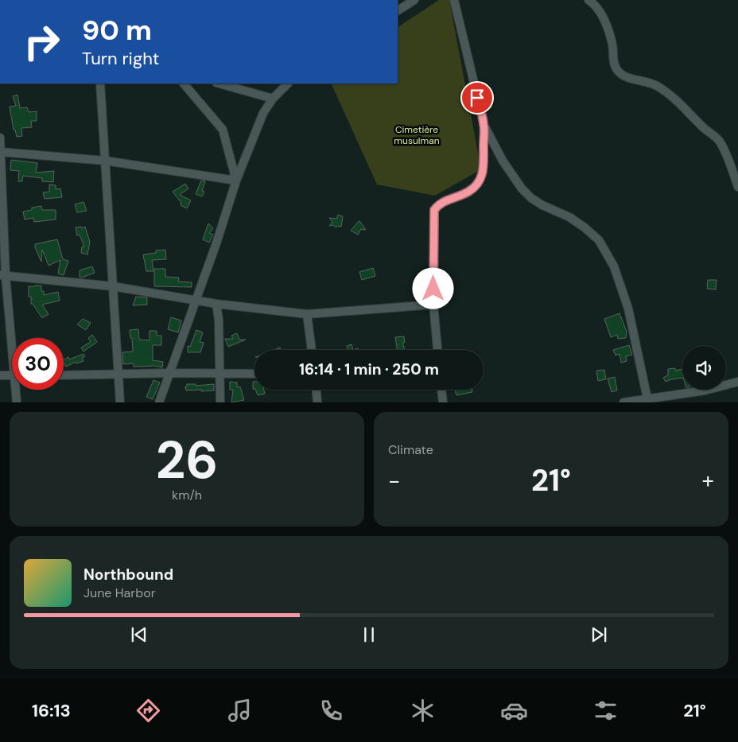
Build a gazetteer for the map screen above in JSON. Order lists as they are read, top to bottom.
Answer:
{
  "parks": ["Cimetière musulman"],
  "page": {
    "turn": ["90 m", "Turn right"],
    "limit": "30",
    "trip": "16:14 · 1 min · 250 m",
    "tile": [
      ["26", "km/h"],
      "Climate"
    ],
    "heat": ["−", "21°", "+"],
    "song": ["Northbound", "June Harbor"],
    "tabs": ["16:13", "21°"]
  }
}
